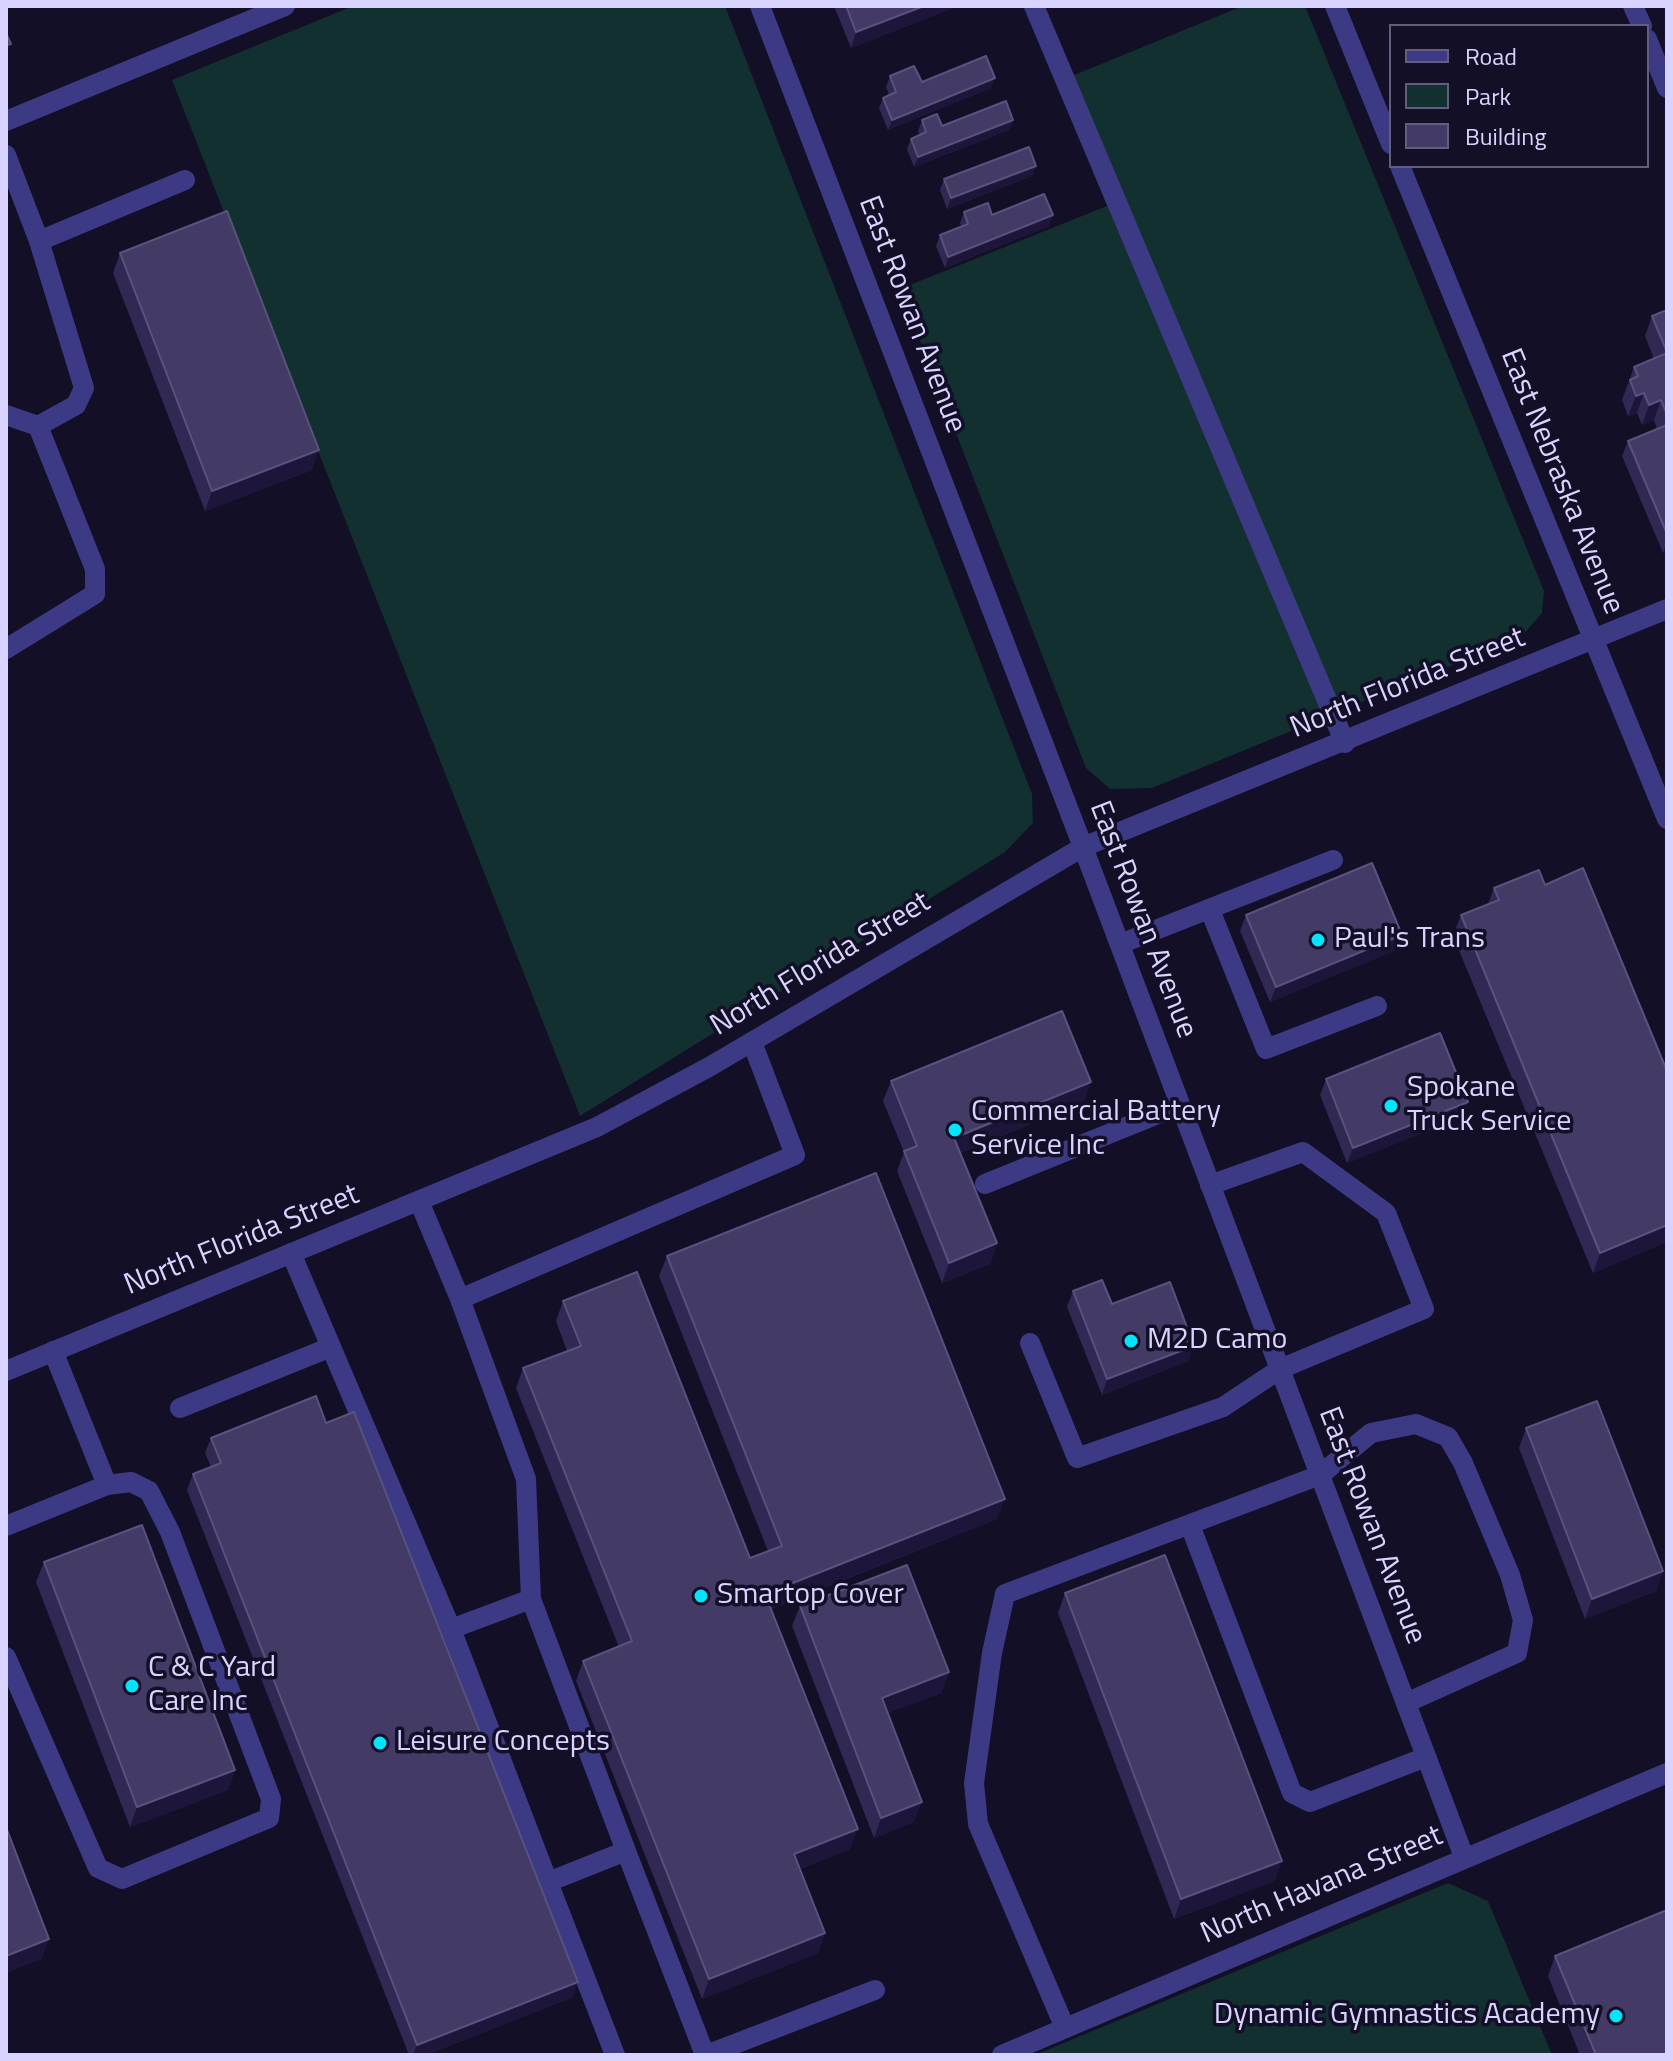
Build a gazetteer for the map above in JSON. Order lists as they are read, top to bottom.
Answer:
{
  "streets": {
    "street": [
      "East Rowan Avenue",
      "East Nebraska Avenue",
      "North Florida Street",
      "North Havana Street"
    ]
  },
  "crossings": [
    ["East Rowan Avenue", "North Florida Street"],
    ["East Rowan Avenue", "North Havana Street"],
    ["East Nebraska Avenue", "North Florida Street"]
  ],
  "places": [
    "Paul's Trans",
    "Spokane Truck Service",
    "Commercial Battery Service Inc",
    "M2D Camo",
    "Smartop Cover",
    "C & C Yard Care Inc",
    "Leisure Concepts",
    "Dynamic Gymnastics Academy"
  ],
  "legend": ["Road", "Park", "Building"]
}
